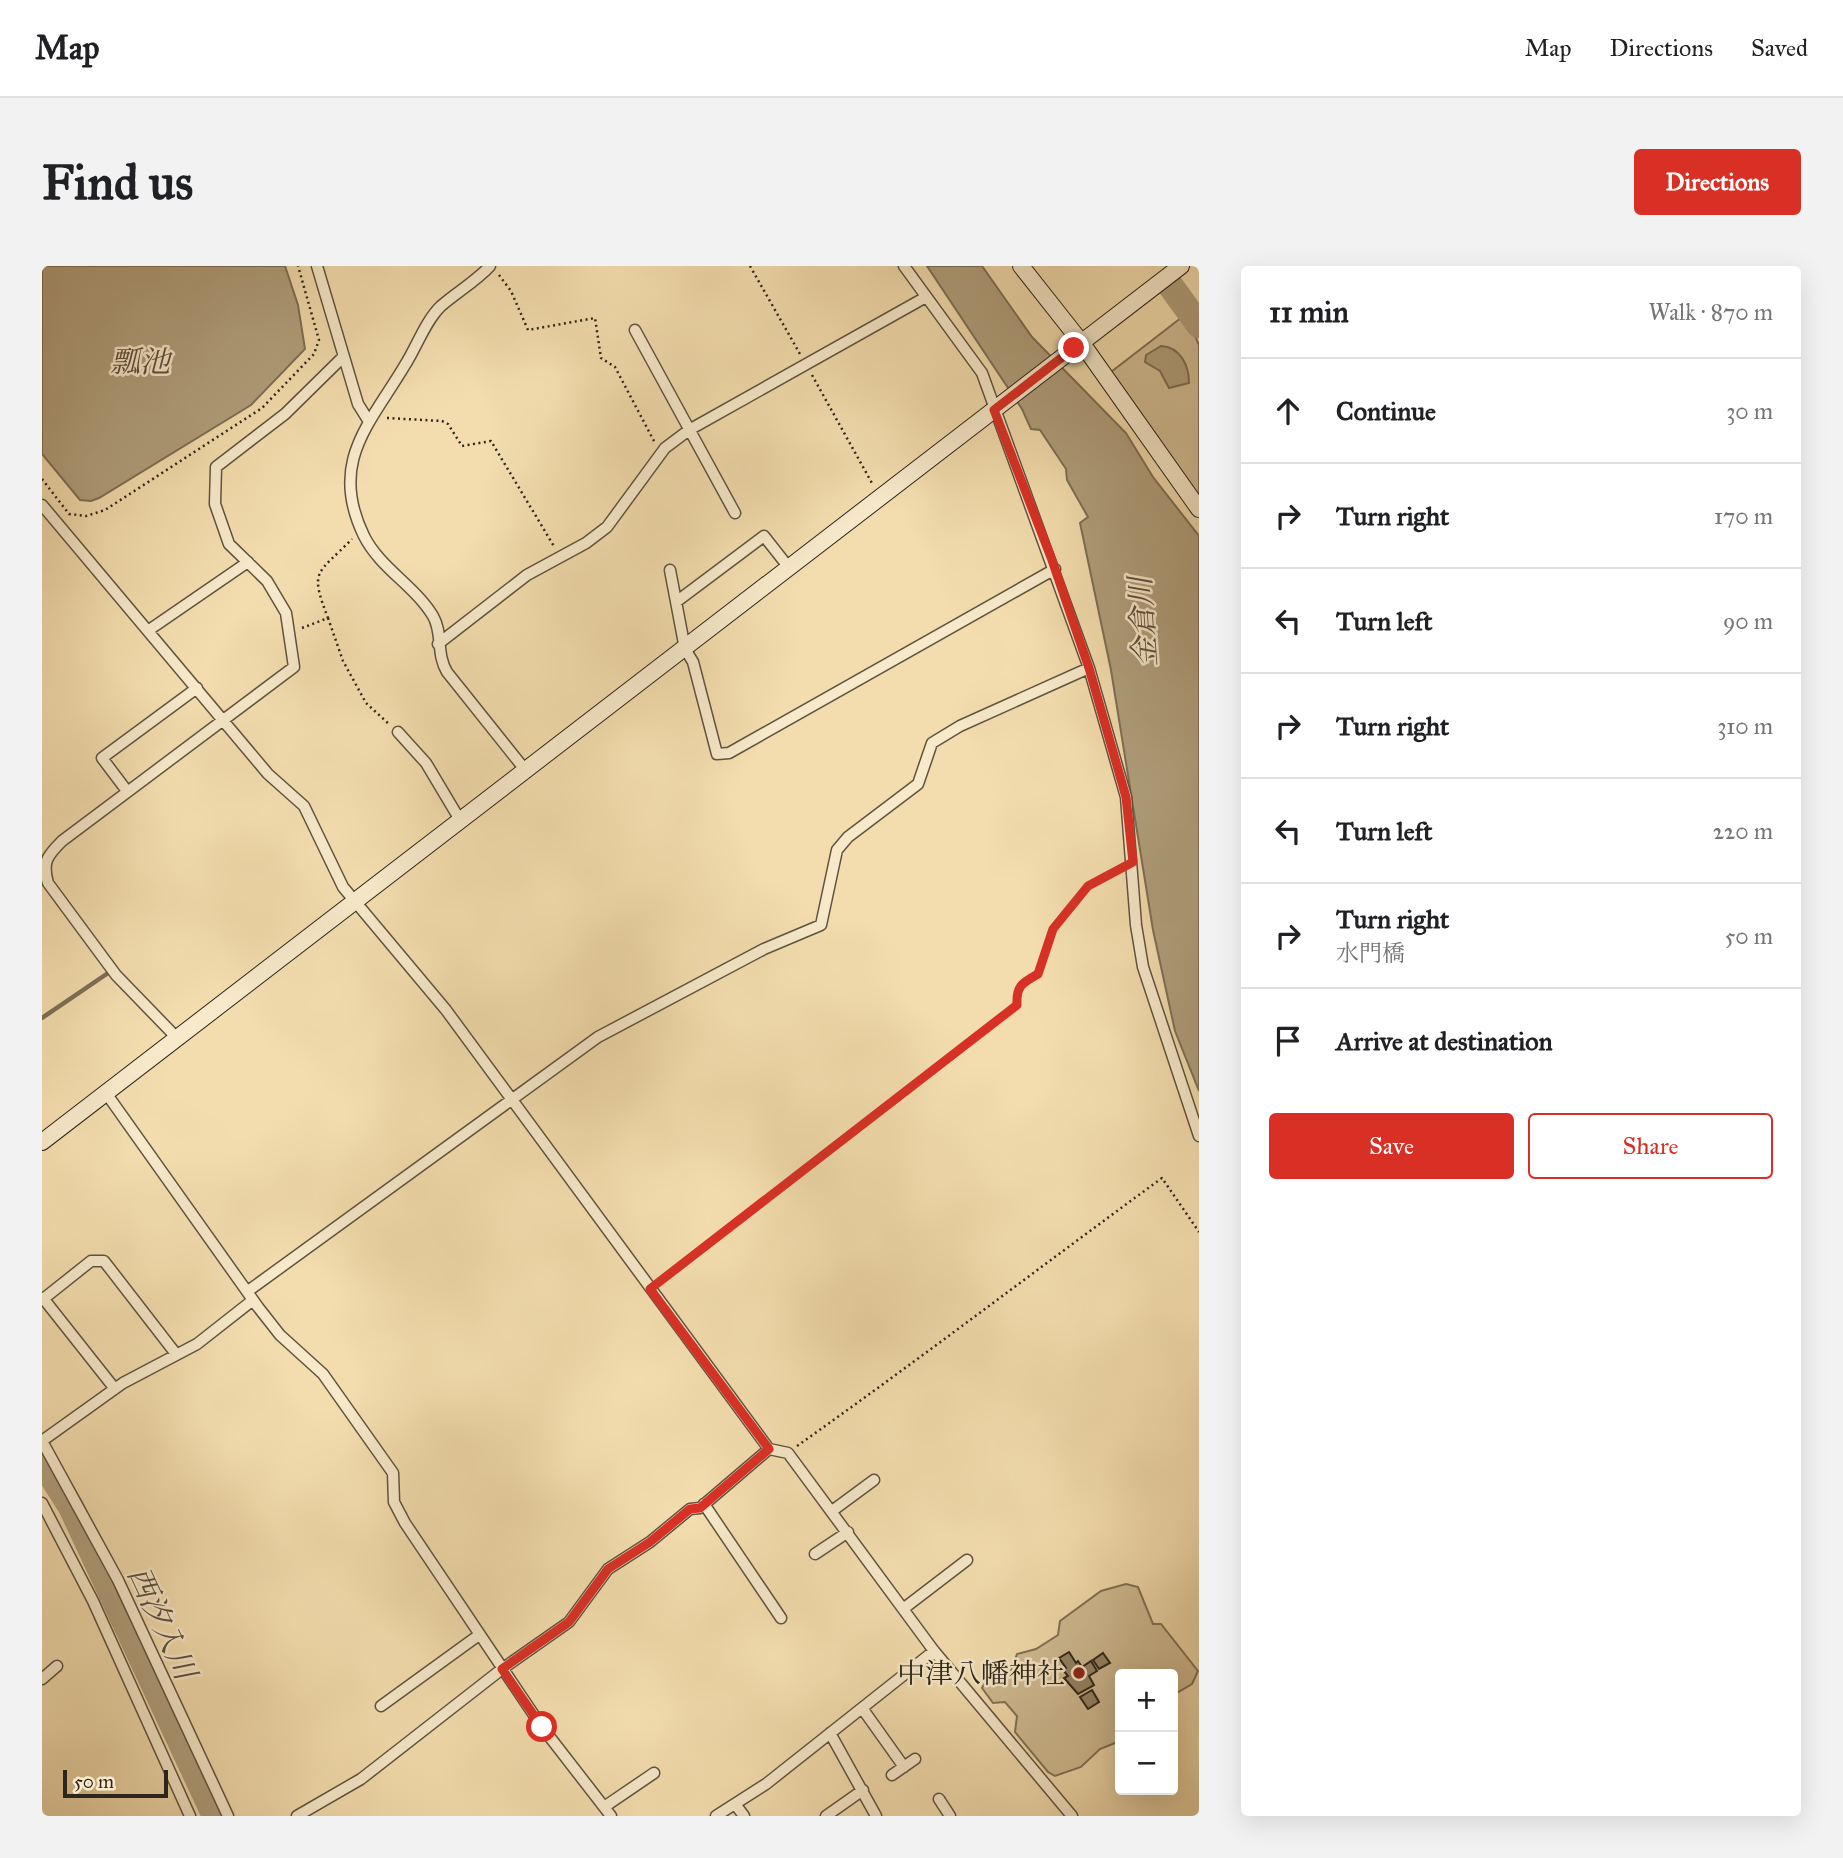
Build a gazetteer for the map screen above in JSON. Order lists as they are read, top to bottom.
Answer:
{
  "water": ["瓢池", "金倉川", "西汐入川"],
  "places": ["中津八幡神社"],
  "scale_bar": "50 m",
  "page": {
    "header": "Map",
    "nav": ["Map", "Directions", "Saved"],
    "buttons": [
      "Directions",
      ["Save", "Share"]
    ],
    "title": "Find us",
    "heading": ["11 min", "Walk · 870 m"],
    "list": [
      ["Continue", "30 m"],
      ["Turn right", "170 m"],
      ["Turn left", "90 m"],
      ["Turn right", "310 m"],
      ["Turn left", "220 m"],
      ["Turn right", "水門橋", "50 m"],
      "Arrive at destination"
    ],
    "map_buttons": ["+", "−"],
    "scale": "50 m"
  }
}
